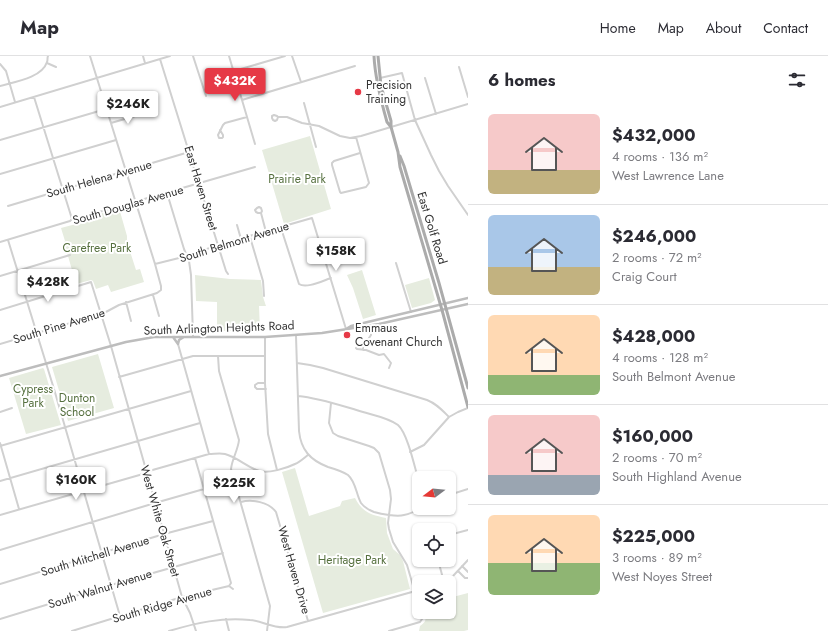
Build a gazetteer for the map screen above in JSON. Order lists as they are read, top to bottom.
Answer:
{
  "streets": {
    "main road": ["East Golf Road", "South Arlington Heights Road"],
    "street": [
      "South Helena Avenue",
      "East Haven Street",
      "South Douglas Avenue",
      "South Belmont Avenue",
      "South Pine Avenue",
      "West White Oak Street",
      "South Mitchell Avenue",
      "West Haven Drive",
      "South Walnut Avenue",
      "South Ridge Avenue"
    ]
  },
  "crossings": [
    ["South Helena Avenue", "East Haven Street"],
    ["East Haven Street", "South Douglas Avenue"],
    ["East Haven Street", "South Belmont Avenue"],
    ["East Golf Road", "South Arlington Heights Road"],
    ["South Belmont Avenue", "South Pine Avenue"],
    ["South Pine Avenue", "West White Oak Street"],
    ["South Arlington Heights Road", "West White Oak Street"],
    ["West White Oak Street", "South Mitchell Avenue"],
    ["West White Oak Street", "South Walnut Avenue"],
    ["West White Oak Street", "South Ridge Avenue"]
  ],
  "parks": [
    "Prairie Park",
    "Carefree Park",
    "Cypress Park",
    "Dunton School",
    "Heritage Park"
  ],
  "places": ["Precision Training", "Emmaus Covenant Church"],
  "north": "left",
  "page": {
    "header": "Map",
    "nav": [
      "Home",
      "Map",
      "About",
      "Contact"
    ],
    "heading": "6 homes",
    "price": [
      "$432K",
      "$246K",
      "$158K",
      "$428K",
      "$160K",
      "$225K"
    ],
    "list": [
      {
        "name": "$432,000",
        "note": "4 rooms · 136 m² · West Lawrence Lane"
      },
      {
        "name": "$246,000",
        "note": "2 rooms · 72 m² · Craig Court"
      },
      {
        "name": "$428,000",
        "note": "4 rooms · 128 m² · South Belmont Avenue"
      },
      {
        "name": "$160,000",
        "note": "2 rooms · 70 m² · South Highland Avenue"
      },
      {
        "name": "$225,000",
        "note": "3 rooms · 89 m² · West Noyes Street"
      }
    ]
  }
}
